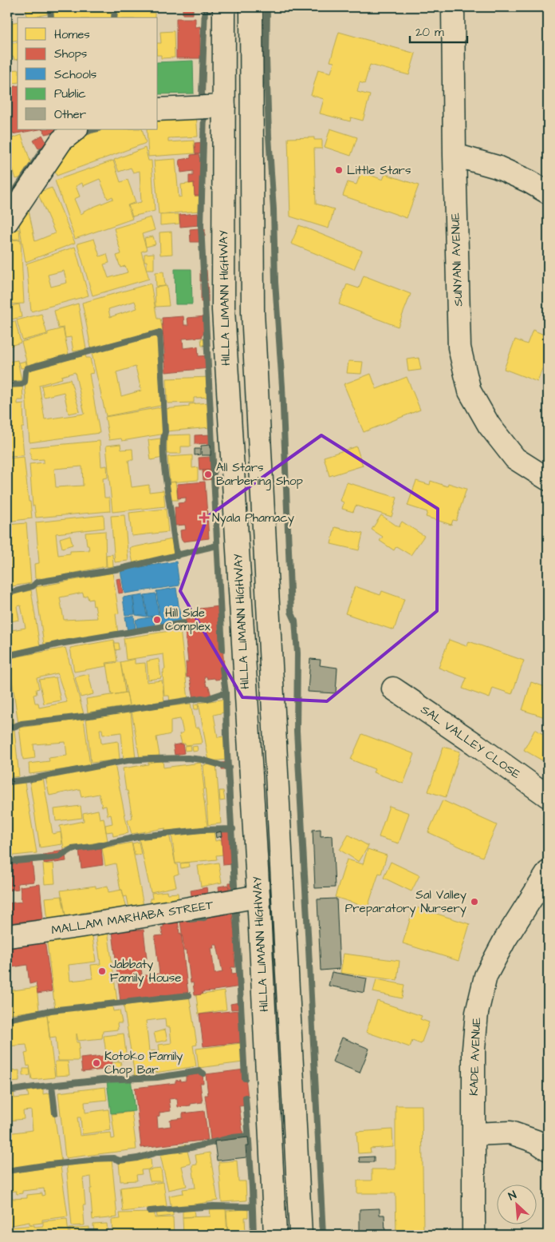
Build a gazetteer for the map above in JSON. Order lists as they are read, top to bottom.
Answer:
{
  "streets": {
    "main road": [
      "SUNYANI AVENUE",
      "HILLA LIMANN HIGHWAY",
      "SAL VALLEY CLOSE",
      "MALLAM MARHABA STREET",
      "KADE AVENUE"
    ]
  },
  "crossings": [
    ["HILLA LIMANN HIGHWAY", "MALLAM MARHABA STREET"]
  ],
  "places": {
    "other": [
      "Little Stars",
      "All Stars Barbering Shop",
      "Hill Side Complex",
      "Sal Valley Preparatory Nursery",
      "Jabbaty Family House",
      "Kotoko Family Chop Bar"
    ],
    "health": ["Nyala Phamacy"]
  },
  "legend": [
    "Homes",
    "Shops",
    "Schools",
    "Public",
    "Other"
  ],
  "scale_bar": "20 m",
  "north": "top left"
}
